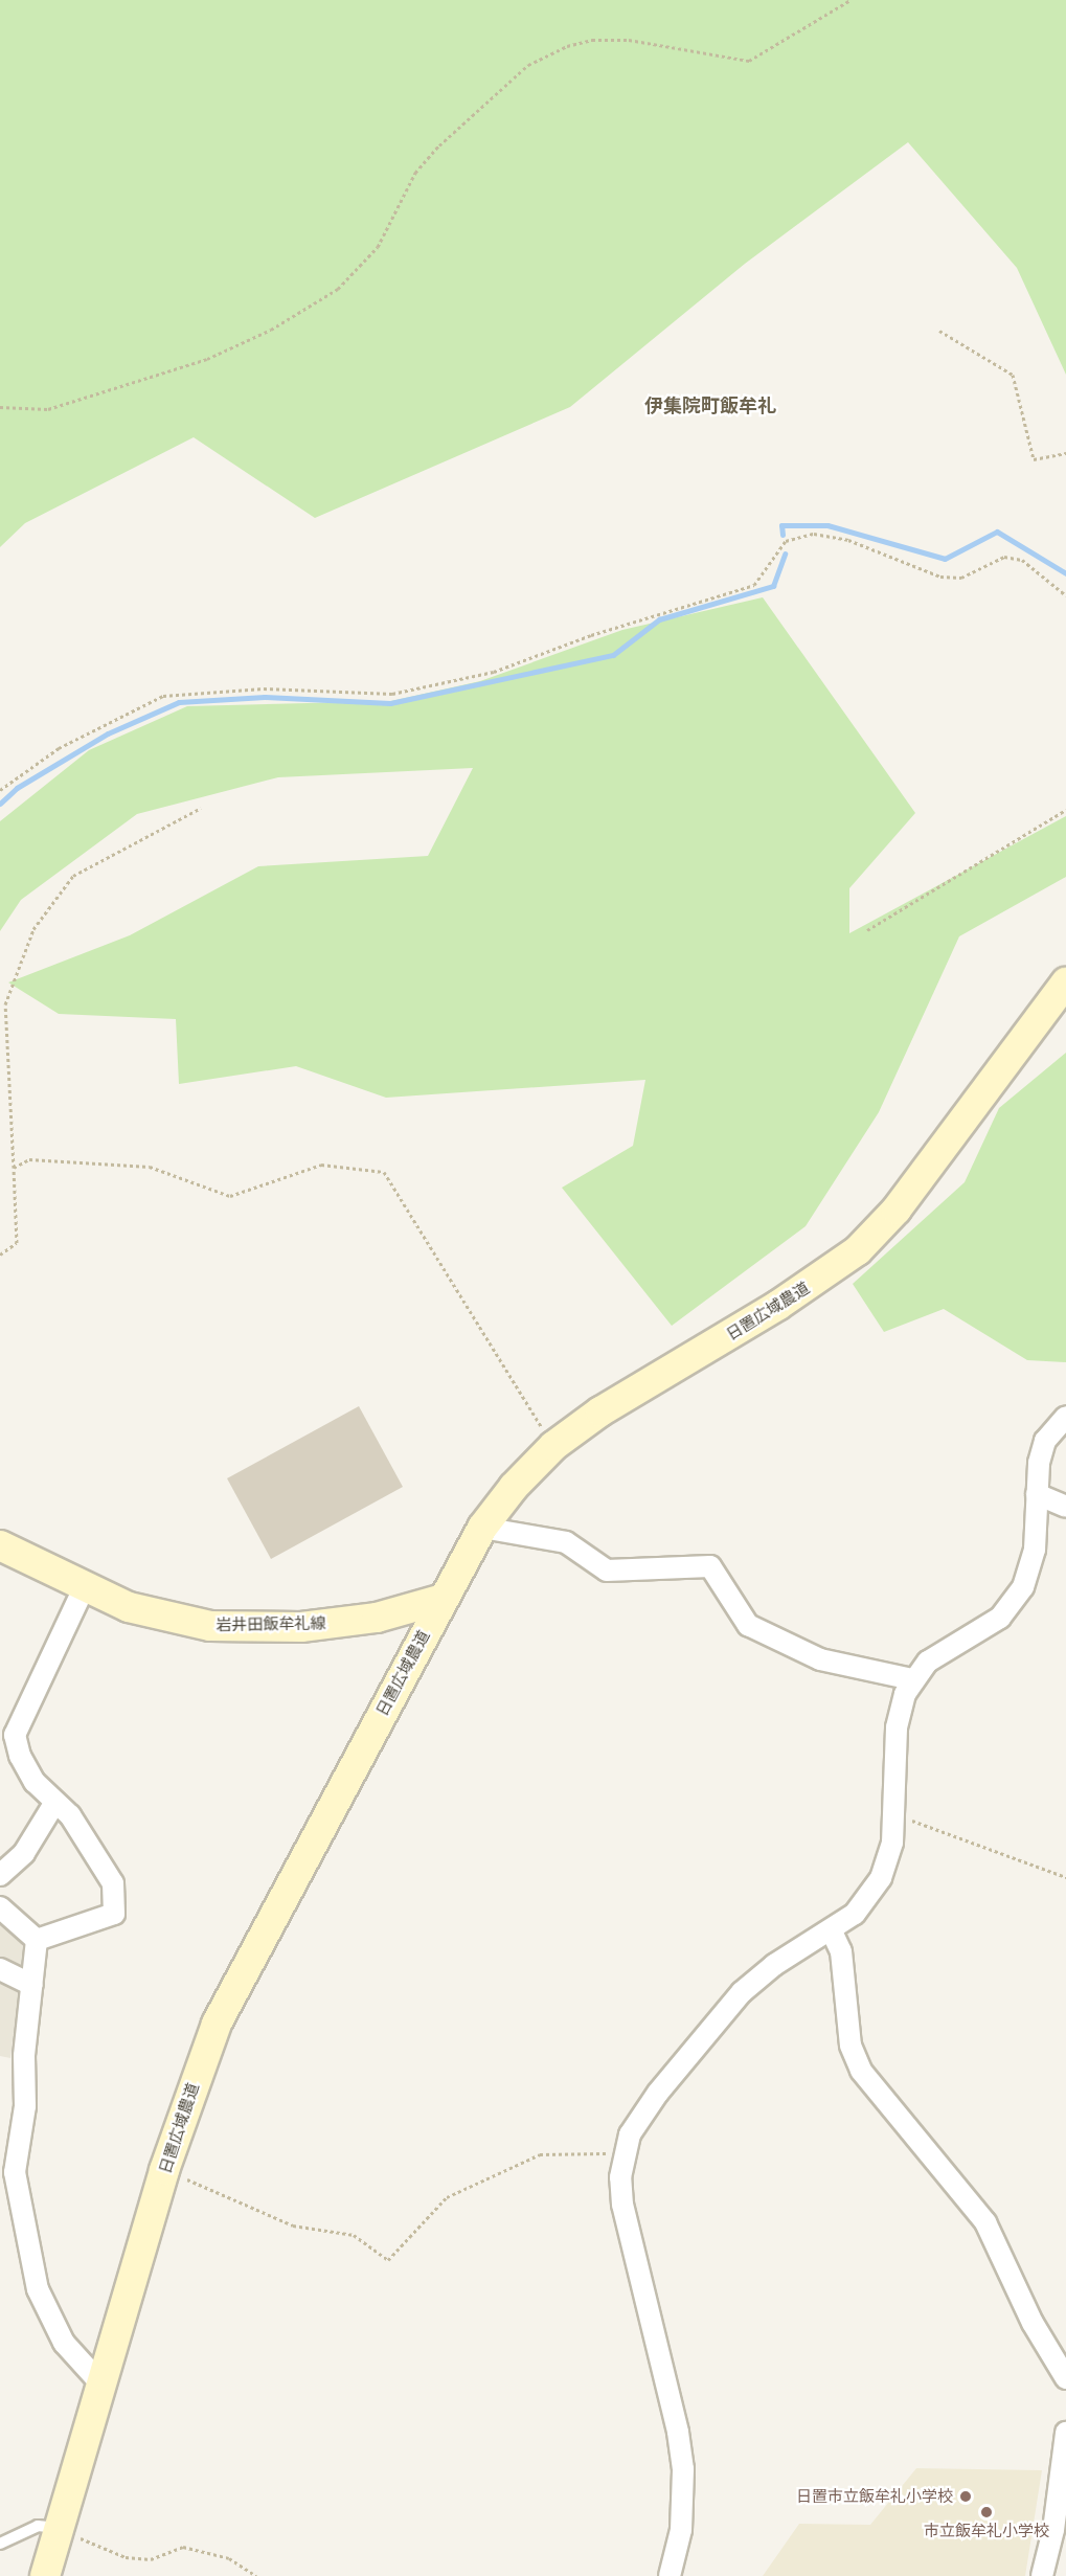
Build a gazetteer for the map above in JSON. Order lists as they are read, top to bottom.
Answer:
{
  "streets": {
    "street": ["日置広域農道", "岩井田飯牟礼線"]
  },
  "crossings": [
    ["日置広域農道", "岩井田飯牟礼線"]
  ],
  "districts": ["伊集院町飯牟礼"],
  "places": ["日置市立飯牟礼小学校", "市立飯牟礼小学校"]
}
